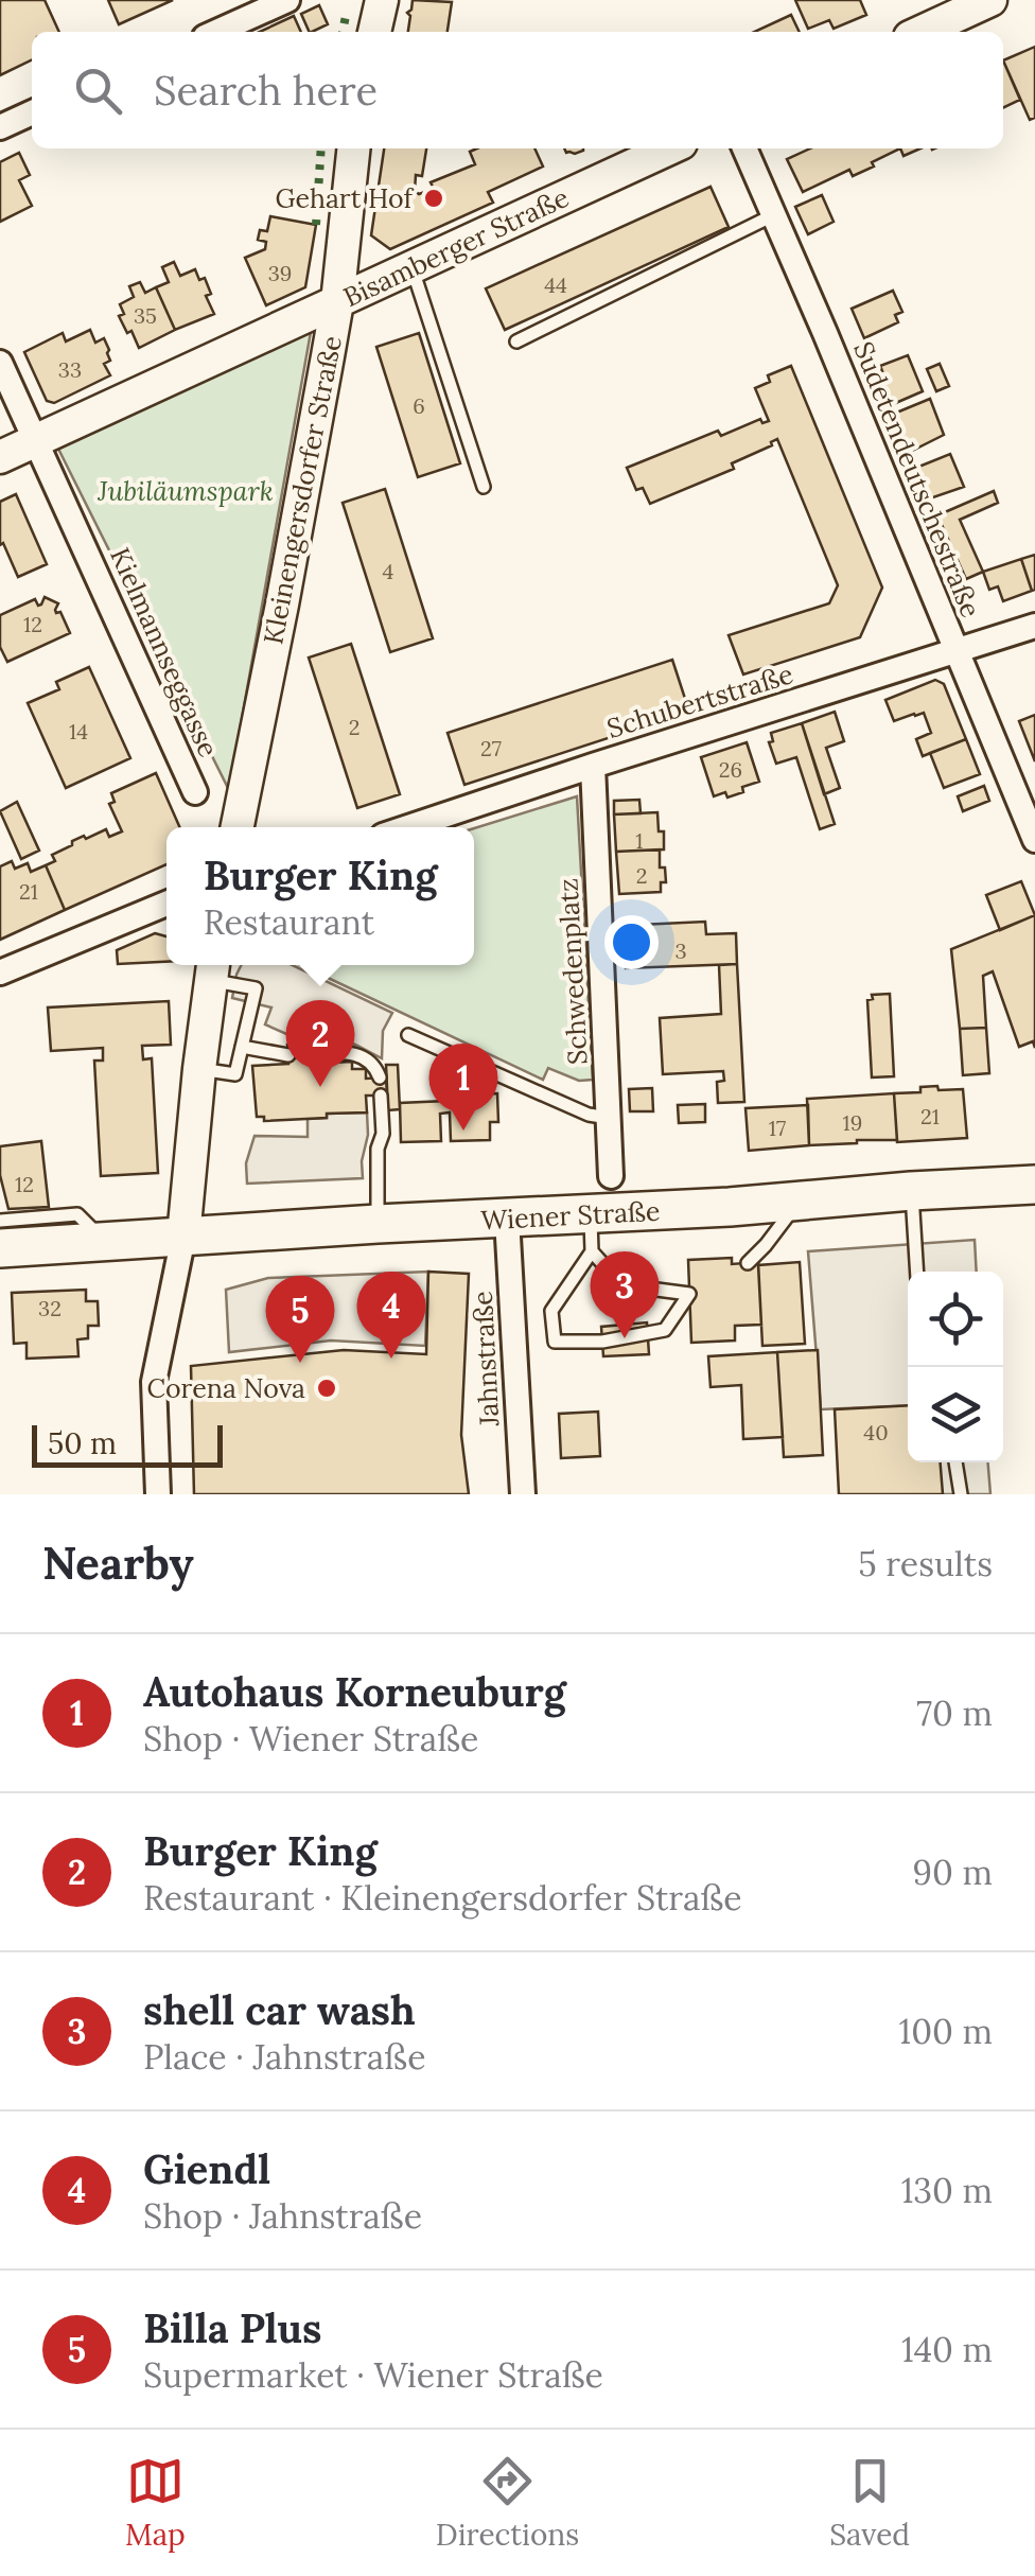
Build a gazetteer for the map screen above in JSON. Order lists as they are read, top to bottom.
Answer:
{
  "streets": {
    "main road": ["Bisamberger Straße", "Kleinengersdorfer Straße", "Wiener Straße"],
    "street": [
      "Sudetendeutschestraße",
      "Kielmannseggasse",
      "Schubertstraße",
      "Schwedenplatz",
      "Jahnstraße"
    ]
  },
  "crossings": [
    ["Bisamberger Straße", "Kleinengersdorfer Straße"],
    ["Bisamberger Straße", "Kielmannseggasse"],
    ["Sudetendeutschestraße", "Schubertstraße"],
    ["Schubertstraße", "Schwedenplatz"],
    ["Wiener Straße", "Jahnstraße"]
  ],
  "parks": ["Jubiläumspark"],
  "places": ["Gehart Hof", "Corena Nova"],
  "house_numbers": [
    "39",
    "44",
    "35",
    "33",
    "6",
    "4",
    "12",
    "2",
    "14",
    "27",
    "26",
    "1",
    "2",
    "21",
    "3",
    "21",
    "19",
    "17",
    "12",
    "32",
    "40"
  ],
  "scale_bar": "50 m",
  "page": {
    "search": "Search here",
    "popup": ["Burger King", "Restaurant"],
    "pins": [
      "2",
      "1",
      "3",
      "4",
      "5"
    ],
    "scale": "50 m",
    "heading": ["Nearby", "5 results"],
    "list": [
      {
        "mark": "1",
        "name": "Autohaus Korneuburg",
        "note": "Shop · Wiener Straße",
        "value": "70 m"
      },
      {
        "mark": "2",
        "name": "Burger King",
        "note": "Restaurant · Kleinengersdorfer Straße",
        "value": "90 m"
      },
      {
        "mark": "3",
        "name": "shell car wash",
        "note": "Place · Jahnstraße",
        "value": "100 m"
      },
      {
        "mark": "4",
        "name": "Giendl",
        "note": "Shop · Jahnstraße",
        "value": "130 m"
      },
      {
        "mark": "5",
        "name": "Billa Plus",
        "note": "Supermarket · Wiener Straße",
        "value": "140 m"
      }
    ],
    "nav": ["Map", "Directions", "Saved"]
  }
}
